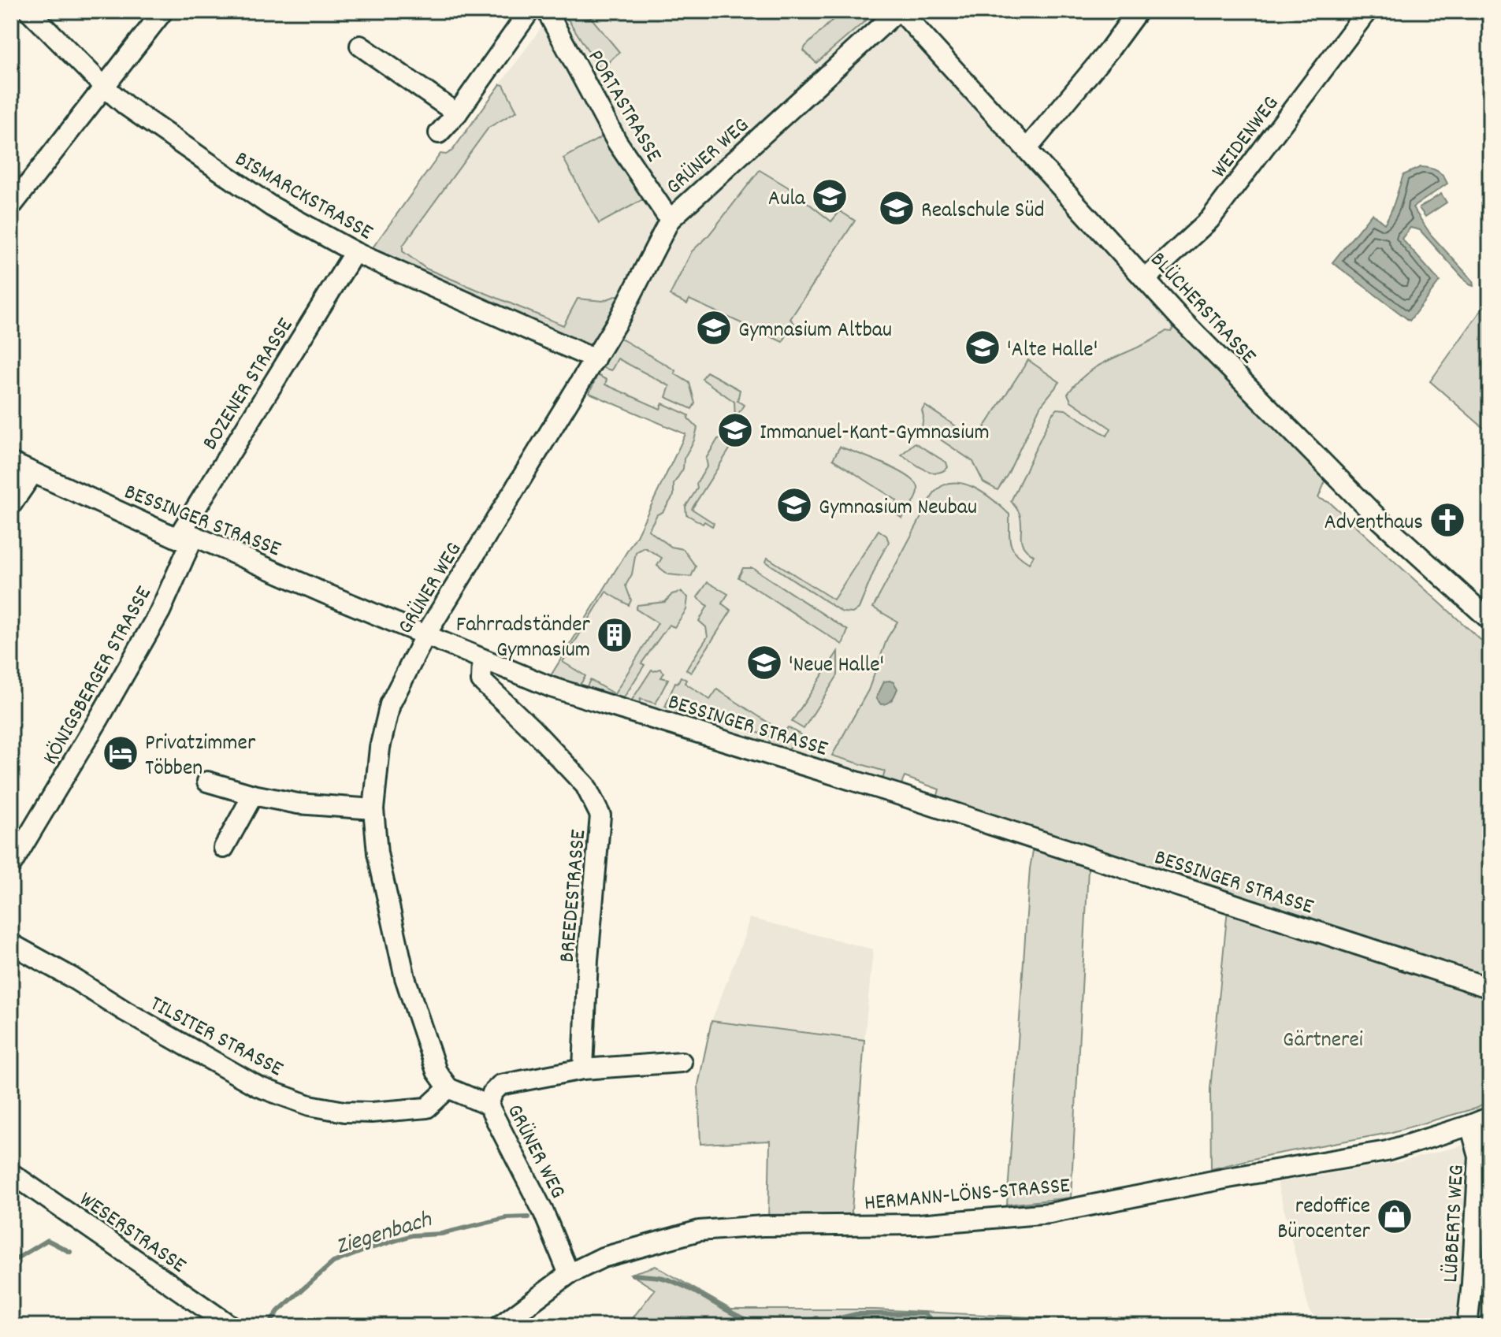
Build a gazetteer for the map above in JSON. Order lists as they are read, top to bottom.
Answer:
{
  "streets": {
    "street": [
      "PORTASTRASSE",
      "WEIDENWEG",
      "GRÜNER WEG",
      "BISMARCKSTRASSE",
      "BLÜCHERSTRASSE",
      "BOZENER STRASSE",
      "BESSINGER STRASSE",
      "KÖNIGSBERGER STRASSE",
      "BREEDESTRASSE",
      "TILSITER STRASSE",
      "HERMANN-LÖNS-STRASSE",
      "LÜBBERTS WEG",
      "WESERSTRASSE"
    ]
  },
  "crossings": [
    ["PORTASTRASSE", "GRÜNER WEG"],
    ["WEIDENWEG", "BLÜCHERSTRASSE"],
    ["GRÜNER WEG", "BISMARCKSTRASSE"],
    ["GRÜNER WEG", "BLÜCHERSTRASSE"],
    ["GRÜNER WEG", "BESSINGER STRASSE"],
    ["GRÜNER WEG", "TILSITER STRASSE"],
    ["GRÜNER WEG", "HERMANN-LÖNS-STRASSE"],
    ["BISMARCKSTRASSE", "BOZENER STRASSE"],
    ["BOZENER STRASSE", "BESSINGER STRASSE"],
    ["BOZENER STRASSE", "KÖNIGSBERGER STRASSE"],
    ["BESSINGER STRASSE", "KÖNIGSBERGER STRASSE"],
    ["BESSINGER STRASSE", "BREEDESTRASSE"],
    ["HERMANN-LÖNS-STRASSE", "LÜBBERTS WEG"]
  ],
  "water": ["Ziegenbach"],
  "parks": ["Gärtnerei"],
  "places": {
    "school or university": [
      "Aula",
      "Realschule Süd",
      "Gymnasium Altbau",
      "'Alte Halle'",
      "Immanuel-Kant-Gymnasium",
      "Gymnasium Neubau",
      "'Neue Halle'"
    ],
    "church": ["Adventhaus"],
    "building": ["Fahrradständer Gymnasium"],
    "hotel": ["Privatzimmer Többen"],
    "shop": ["redoffice Bürocenter"]
  }
}
